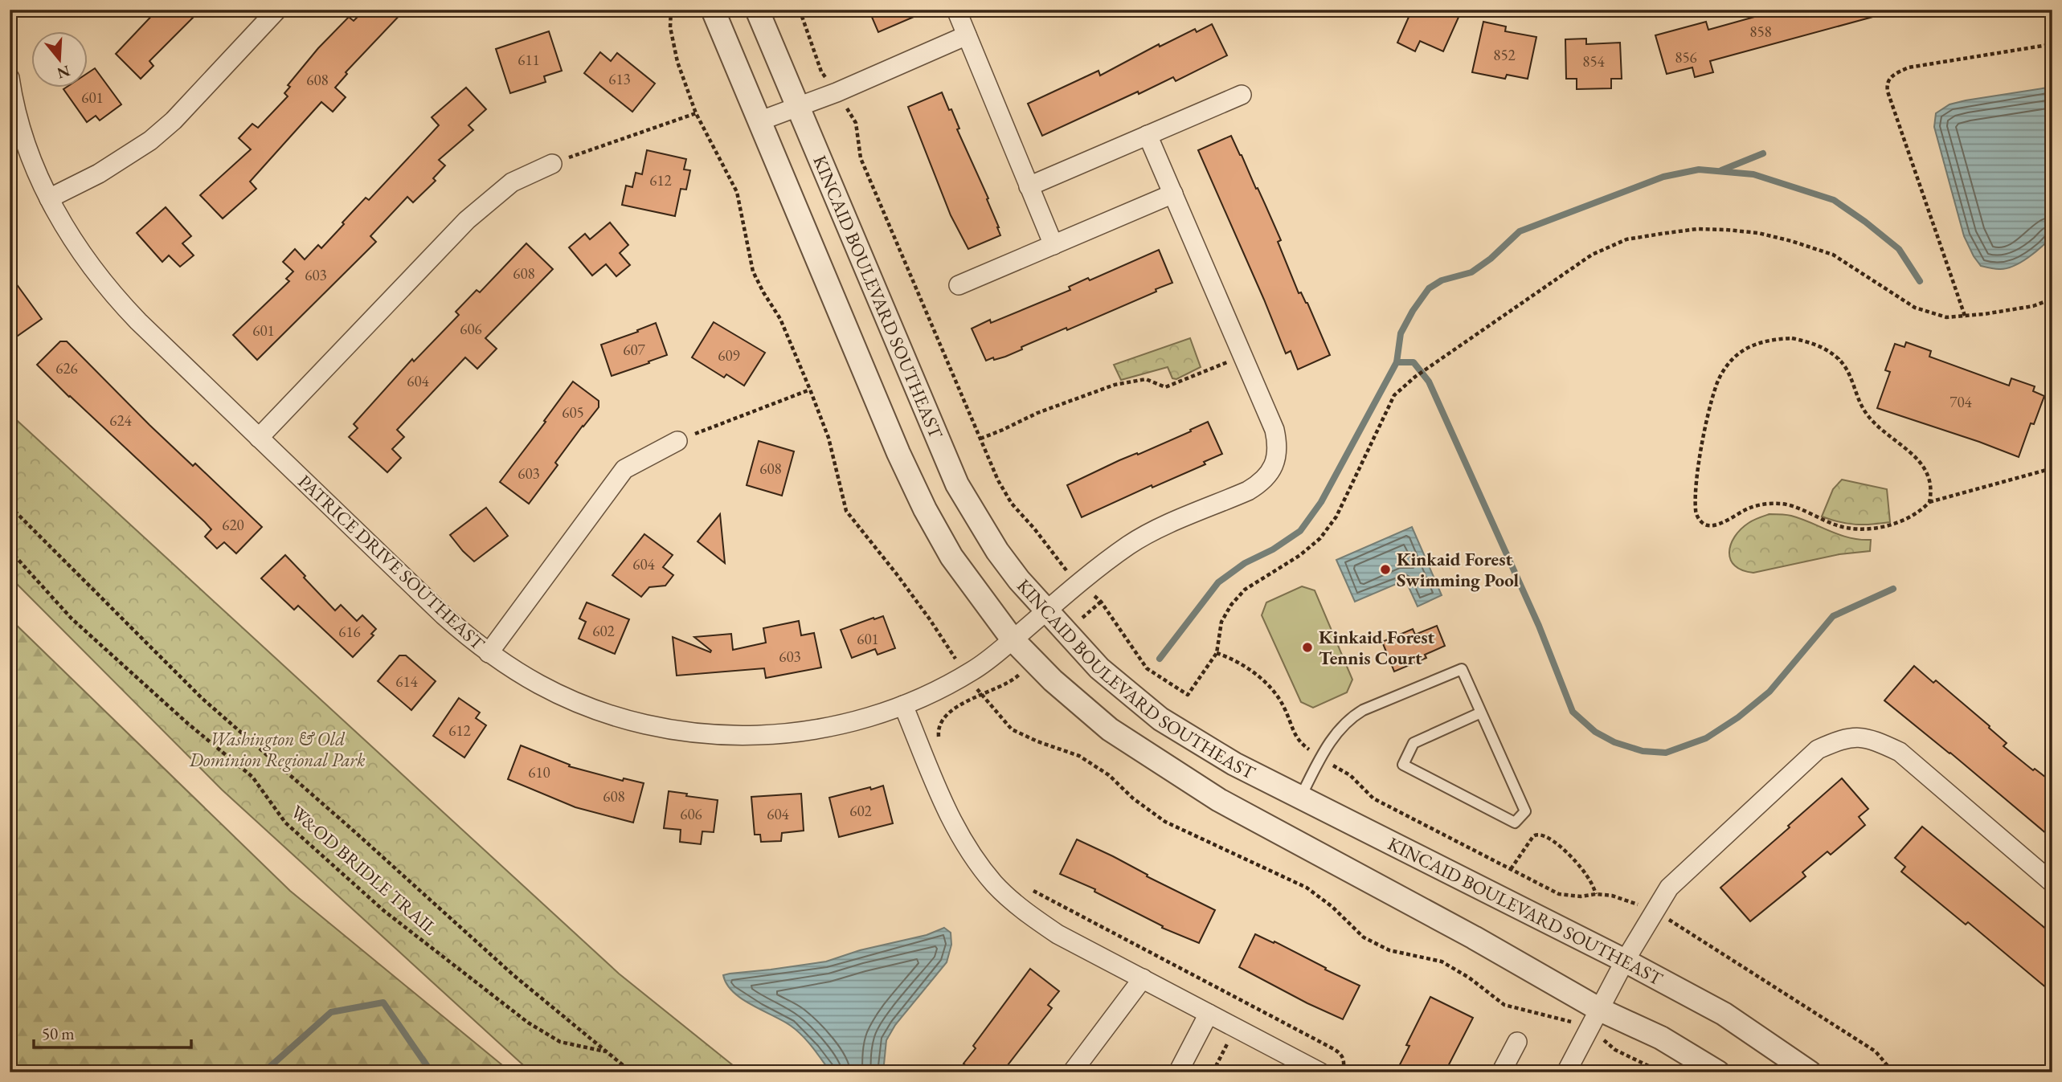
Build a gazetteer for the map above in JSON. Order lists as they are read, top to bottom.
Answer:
{
  "streets": {
    "street": ["KINCAID BOULEVARD SOUTHEAST", "PATRICE DRIVE SOUTHEAST"],
    "path": ["W&OD BRIDLE TRAIL"]
  },
  "crossings": [
    ["KINCAID BOULEVARD SOUTHEAST", "PATRICE DRIVE SOUTHEAST"]
  ],
  "parks": ["Washington & Old Dominion Regional Park"],
  "places": ["Kinkaid Forest Swimming Pool", "Kinkaid Forest Tennis Court"],
  "house_numbers": [
    "858",
    "852",
    "856",
    "611",
    "854",
    "613",
    "608",
    "601",
    "612",
    "608",
    "603",
    "606",
    "601",
    "607",
    "609",
    "626",
    "604",
    "704",
    "605",
    "624",
    "608",
    "603",
    "620",
    "604",
    "602",
    "616",
    "601",
    "603",
    "614",
    "612",
    "610",
    "608",
    "602",
    "606",
    "604"
  ],
  "scale_bar": "50 m",
  "north": "bottom"
}
